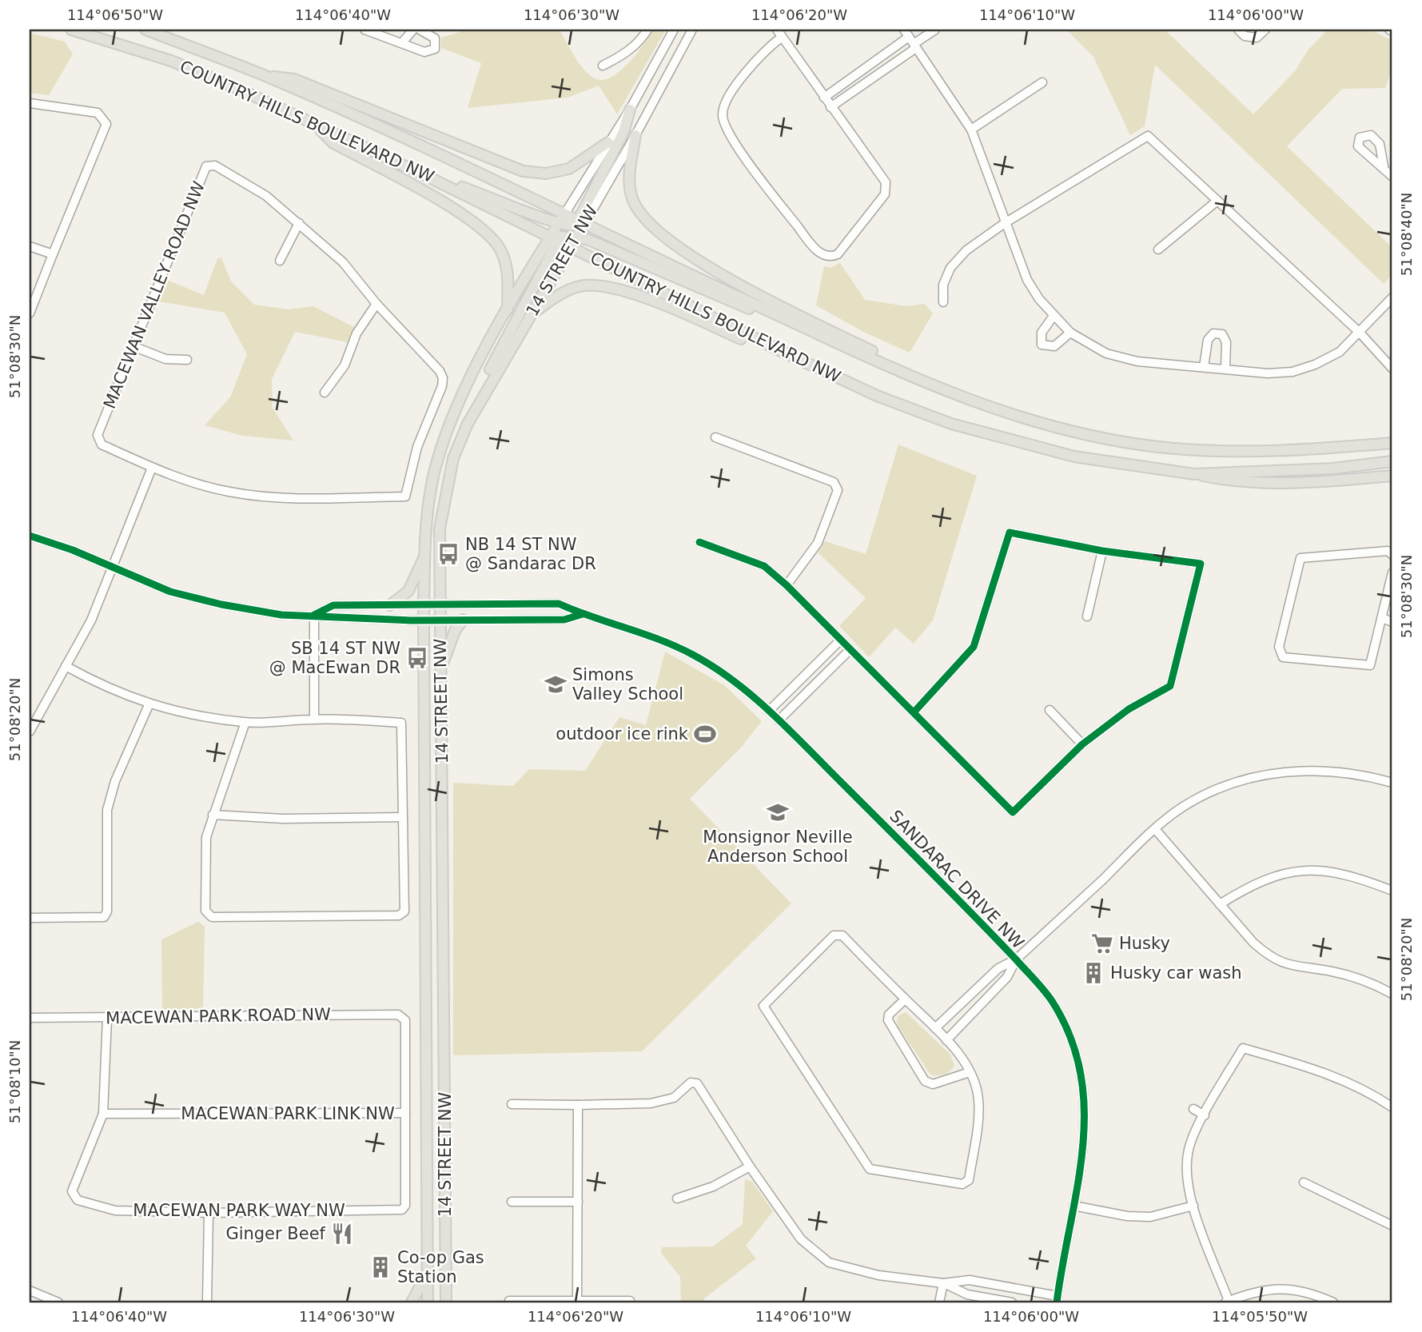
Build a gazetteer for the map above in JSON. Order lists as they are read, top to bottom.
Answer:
{
  "streets": {
    "main road": ["COUNTRY HILLS BOULEVARD NW", "14 STREET NW"],
    "street": [
      "MACEWAN VALLEY ROAD NW",
      "SANDARAC DRIVE NW",
      "MACEWAN PARK ROAD NW",
      "MACEWAN PARK LINK NW",
      "MACEWAN PARK WAY NW"
    ]
  },
  "crossings": [
    ["COUNTRY HILLS BOULEVARD NW", "14 STREET NW"],
    ["14 STREET NW", "SANDARAC DRIVE NW"],
    ["MACEWAN PARK ROAD NW", "MACEWAN PARK WAY NW"],
    ["MACEWAN PARK LINK NW", "MACEWAN PARK WAY NW"]
  ],
  "places": {
    "bus stop": ["NB 14 ST NW @ Sandarac DR", "SB 14 ST NW @ MacEwan DR"],
    "school or university": ["Simons Valley School", "Monsignor Neville Anderson School"],
    "sports": ["outdoor ice rink"],
    "supermarket": ["Husky"],
    "building": ["Husky car wash", "Co-op Gas Station"],
    "restaurant": ["Ginger Beef"]
  },
  "coordinates": [
    "114°06'50\"W",
    "114°06'40\"W",
    "114°06'30\"W",
    "114°06'20\"W",
    "114°06'10\"W",
    "114°06'00\"W",
    "51°08'40\"N",
    "51°08'30\"N",
    "51°08'20\"N",
    "51°08'10\"N",
    "114°05'50\"W"
  ]
}
